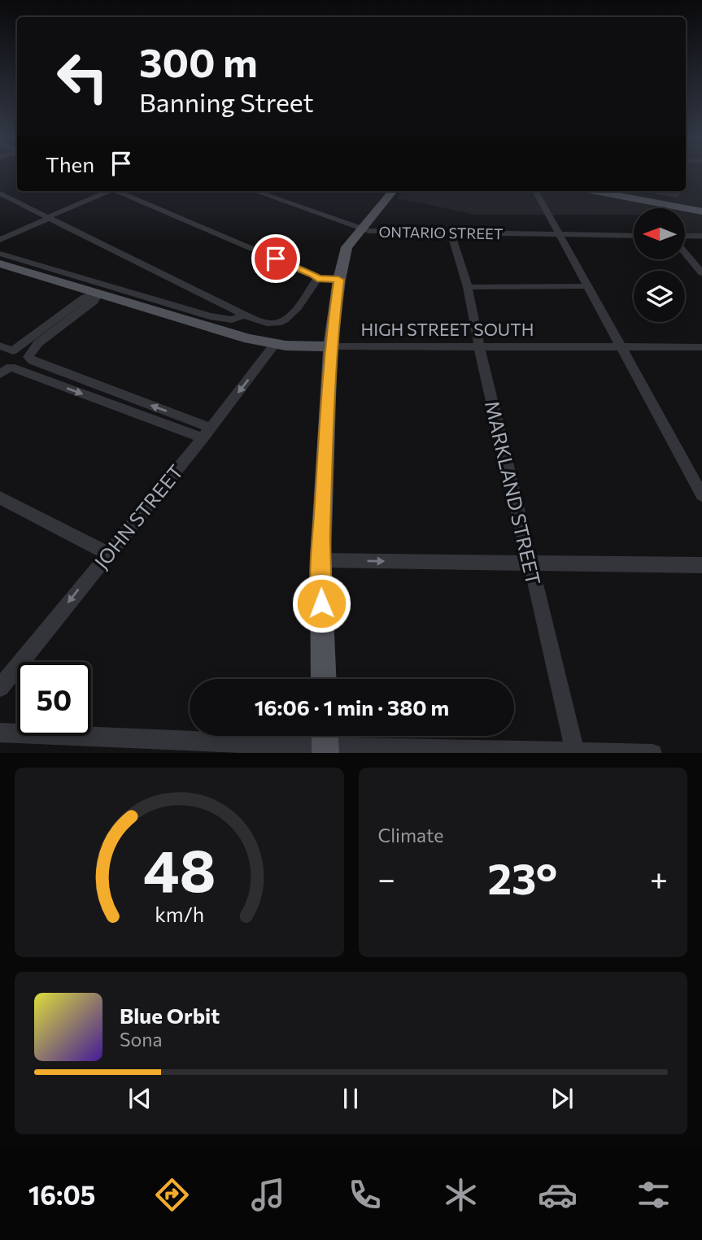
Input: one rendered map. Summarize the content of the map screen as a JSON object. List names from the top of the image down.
{
  "streets": {
    "main road": ["HIGH STREET SOUTH"],
    "street": ["ONTARIO STREET", "MARKLAND STREET", "JOHN STREET"]
  },
  "crossings": [
    ["ONTARIO STREET", "MARKLAND STREET"],
    ["HIGH STREET SOUTH", "MARKLAND STREET"],
    ["HIGH STREET SOUTH", "JOHN STREET"]
  ],
  "one_way": ["JOHN STREET"],
  "north": "left",
  "page": {
    "turn": ["300 m", "Banning Street"],
    "then": "Then",
    "limit": "50",
    "trip": "16:06 · 1 min · 380 m",
    "tile": "Climate",
    "heat": ["−", "23°", "+"],
    "song": ["Blue Orbit", "Sona"],
    "tabs": "16:05",
    "gauge": ["48", "km/h"]
  }
}
